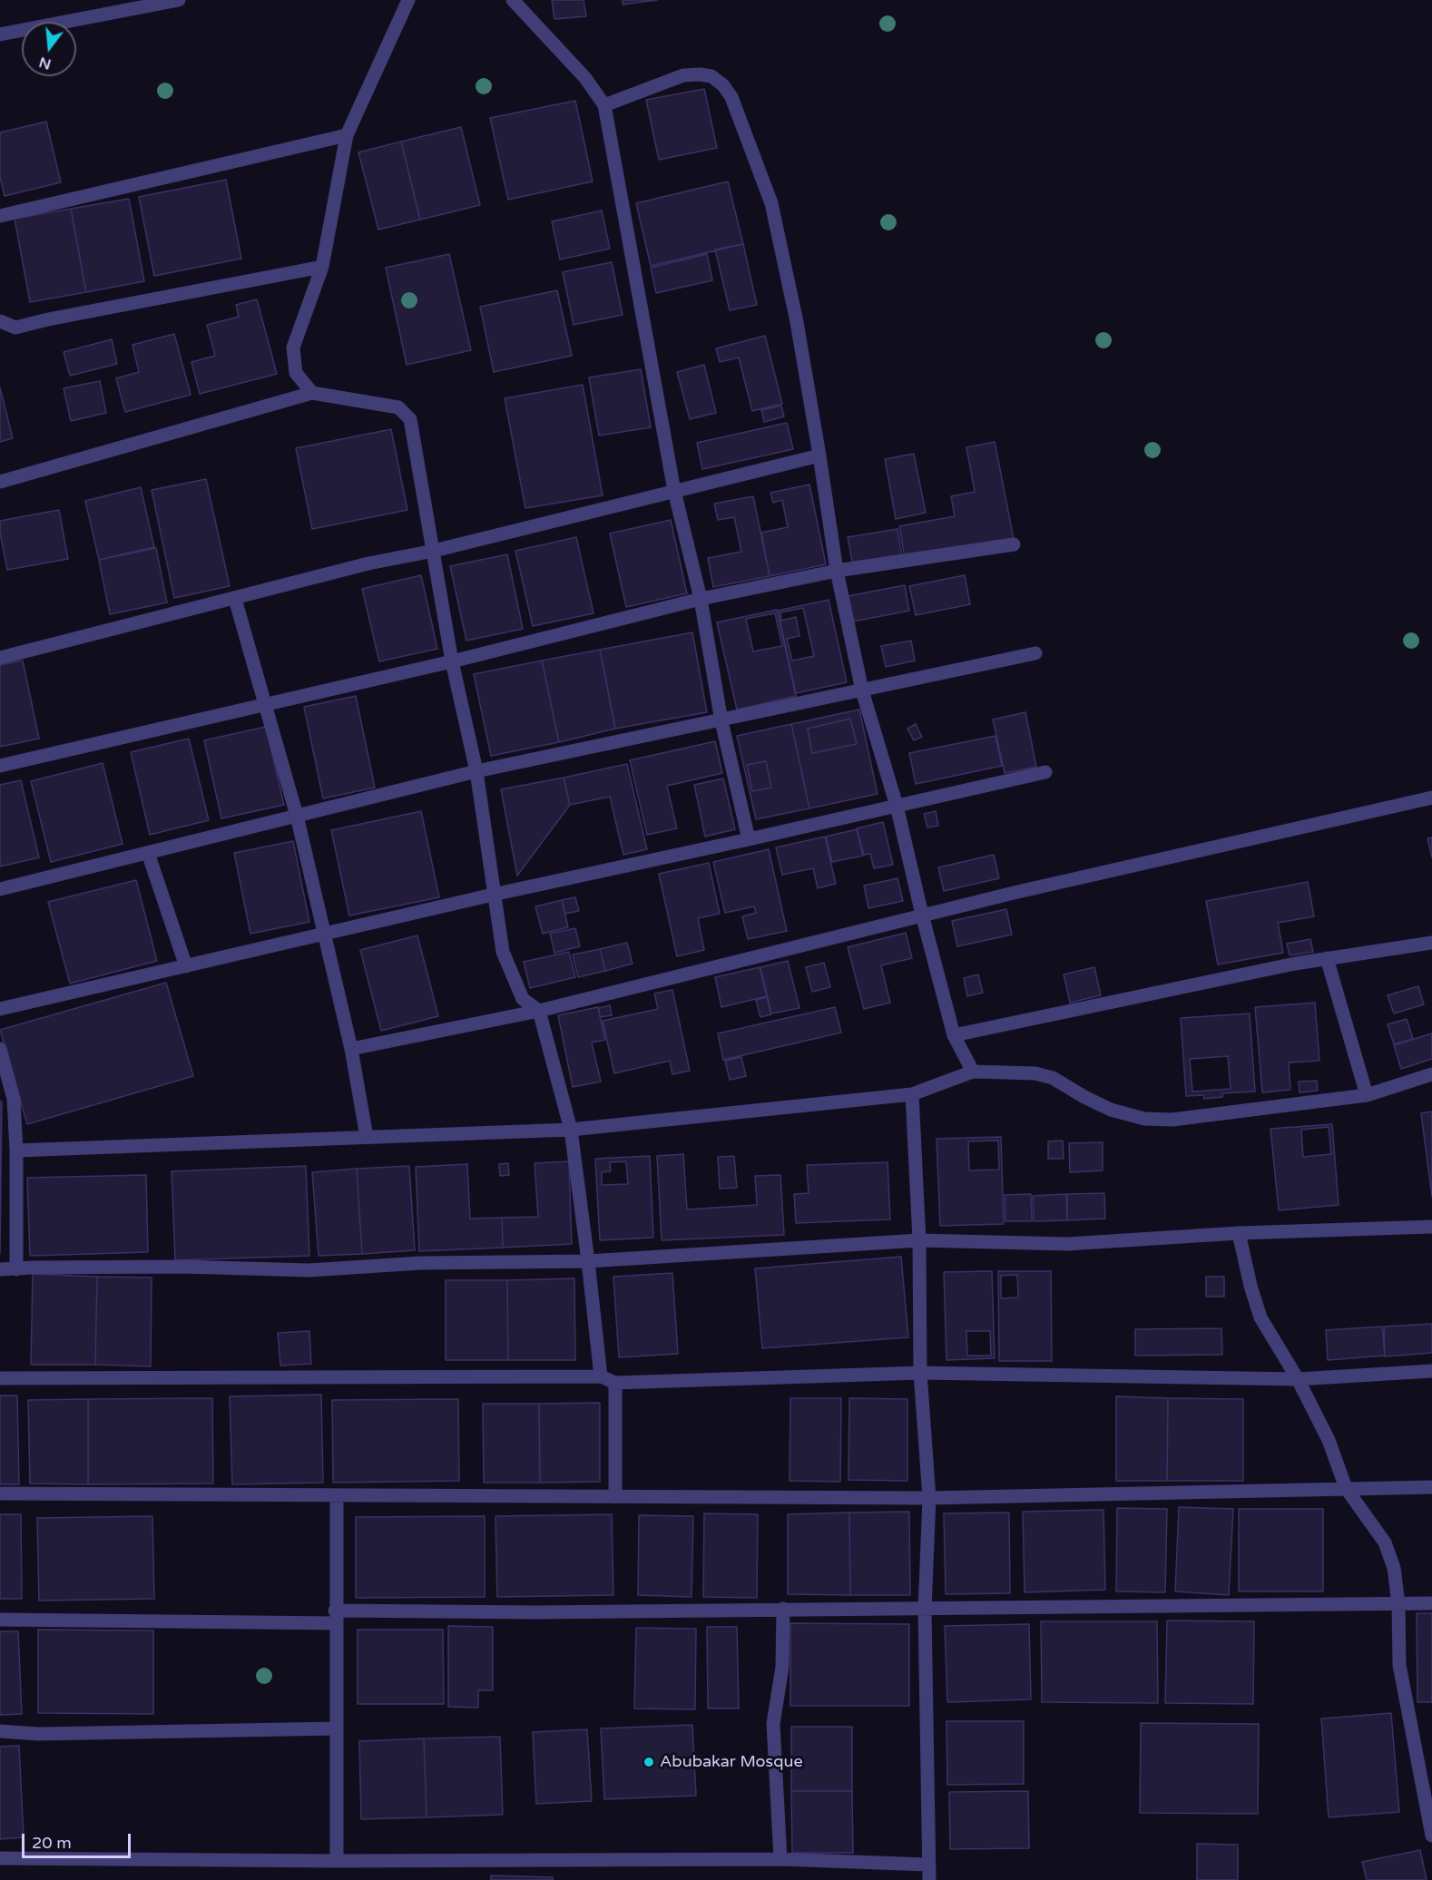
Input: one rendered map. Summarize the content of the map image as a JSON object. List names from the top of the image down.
{
  "places": ["Abubakar Mosque"],
  "scale_bar": "20 m",
  "north": "bottom"
}
